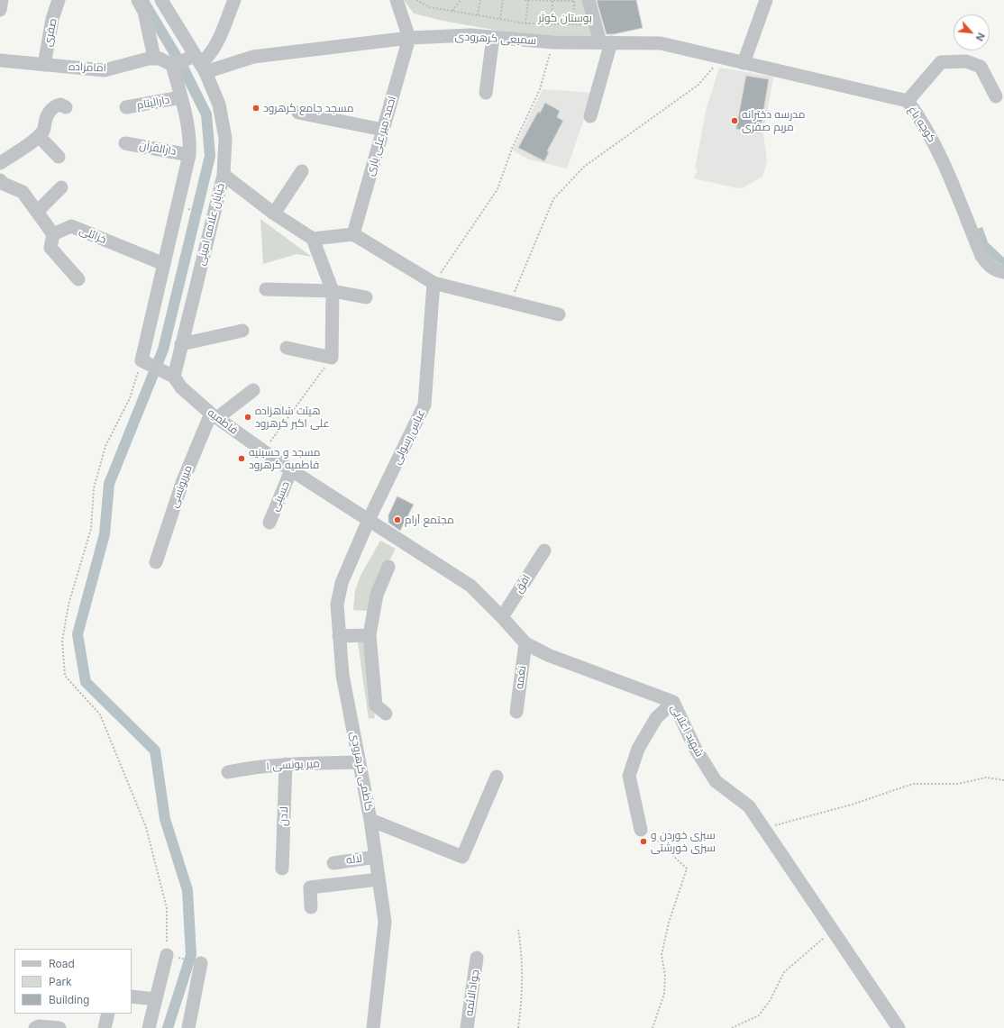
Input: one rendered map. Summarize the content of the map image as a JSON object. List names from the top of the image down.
{
  "streets": {
    "street": [
      "صفری",
      "سمیعی کرهرودی",
      "امامزاده",
      "دارالیتام",
      "کوچه باغ",
      "احمد میر علی یاری",
      "دارالقرآن",
      "خیابان علامه امینی",
      "خزائلی",
      "فاطمیه",
      "عباس رسولی",
      "میریونسی",
      "حسینی",
      "افق",
      "نغمه",
      "شهید اعلایی",
      "میر یونسی ۱",
      "کاظمی کرهرودی",
      "لادن",
      "لاله",
      "جوادالائمه"
    ]
  },
  "crossings": [
    ["صفری", "امامزاده"],
    ["سمیعی کرهرودی", "کوچه باغ"],
    ["سمیعی کرهرودی", "احمد میر علی یاری"],
    ["سمیعی کرهرودی", "خیابان علامه امینی"],
    ["خیابان علامه امینی", "فاطمیه"],
    ["فاطمیه", "عباس رسولی"],
    ["فاطمیه", "میریونسی"],
    ["فاطمیه", "حسینی"],
    ["فاطمیه", "افق"],
    ["فاطمیه", "نغمه"],
    ["فاطمیه", "شهید اعلایی"],
    ["فاطمیه", "کاظمی کرهرودی"],
    ["عباس رسولی", "کاظمی کرهرودی"],
    ["نغمه", "شهید اعلایی"],
    ["میر یونسی ۱", "کاظمی کرهرودی"],
    ["میر یونسی ۱", "لادن"],
    ["کاظمی کرهرودی", "لاله"]
  ],
  "parks": ["بوستان کوثر"],
  "places": [
    "مسجد جامع کرهرود",
    "مدرسه دخترانه مریم صفری",
    "هیئت شاهزاده علی اکبر کرهرود",
    "مسجد و حسینیه فاطمیه کرهرود",
    "مجتمع آرام",
    "سبزی خوردن و سبزی خورشتی"
  ],
  "legend": ["Road", "Park", "Building"],
  "north": "bottom right"
}
